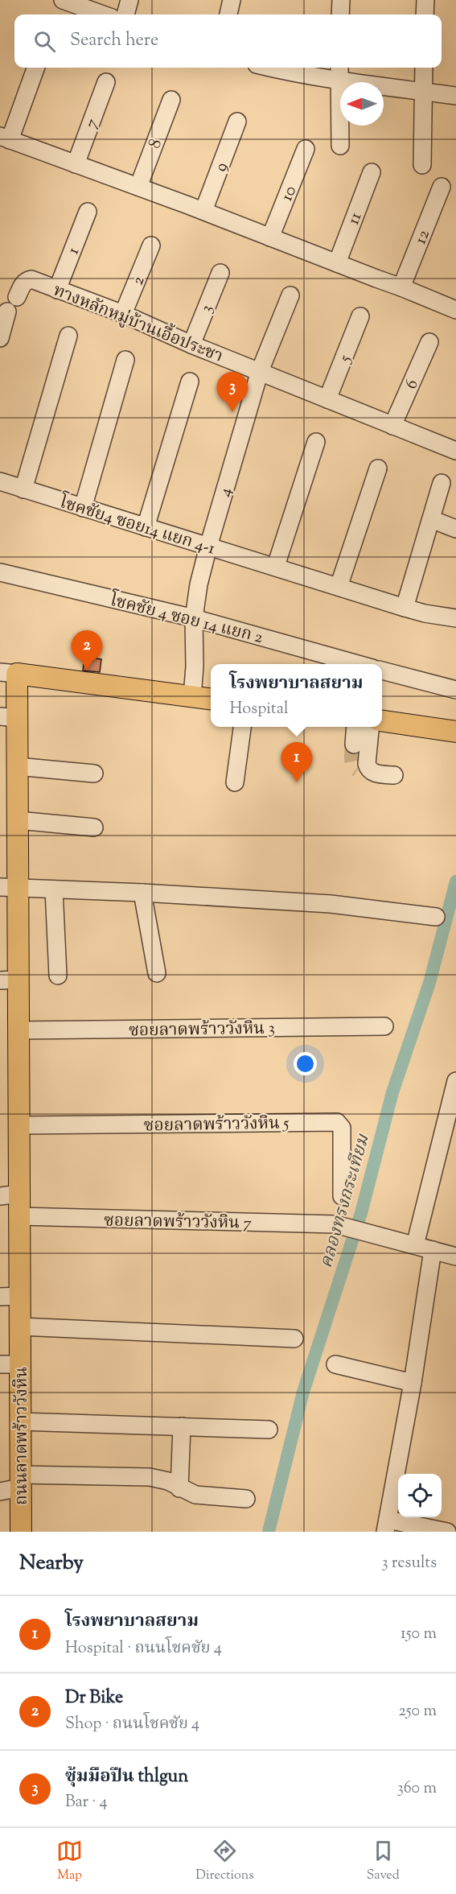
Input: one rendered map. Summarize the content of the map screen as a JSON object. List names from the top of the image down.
{
  "streets": {
    "main road": ["ถนนลาดพร้าววังหิน"],
    "street": [
      "7",
      "8",
      "9",
      "10",
      "11",
      "12",
      "1",
      "2",
      "3",
      "ทางหลักหมู่บ้านเอื้อประชา",
      "5",
      "6",
      "4",
      "โชคชัย4 ซอย14 แยก 4-1",
      "โชคชัย 4 ซอย 14 แยก 2",
      "ซอยลาดพร้าววังหิน 3",
      "ซอยลาดพร้าววังหิน 5",
      "ซอยลาดพร้าววังหิน 7"
    ]
  },
  "crossings": [
    ["1", "ทางหลักหมู่บ้านเอื้อประชา"],
    ["2", "ทางหลักหมู่บ้านเอื้อประชา"],
    ["3", "ทางหลักหมู่บ้านเอื้อประชา"],
    ["ทางหลักหมู่บ้านเอื้อประชา", "5"],
    ["ทางหลักหมู่บ้านเอื้อประชา", "6"],
    ["ทางหลักหมู่บ้านเอื้อประชา", "4"],
    ["4", "โชคชัย4 ซอย14 แยก 4-1"],
    ["4", "โชคชัย 4 ซอย 14 แยก 2"],
    ["ซอยลาดพร้าววังหิน 3", "ถนนลาดพร้าววังหิน"],
    ["ซอยลาดพร้าววังหิน 5", "ถนนลาดพร้าววังหิน"],
    ["ซอยลาดพร้าววังหิน 7", "ถนนลาดพร้าววังหิน"]
  ],
  "water": ["คลองทรงกระเทียม"],
  "north": "left",
  "page": {
    "search": "Search here",
    "pins": ["3", "2", "1"],
    "popup": ["โรงพยาบาลสยาม", "Hospital"],
    "heading": ["Nearby", "3 results"],
    "list": [
      {
        "mark": "1",
        "name": "โรงพยาบาลสยาม",
        "note": "Hospital · ถนนโชคชัย 4",
        "value": "150 m"
      },
      {
        "mark": "2",
        "name": "Dr Bike",
        "note": "Shop · ถนนโชคชัย 4",
        "value": "250 m"
      },
      {
        "mark": "3",
        "name": "ซุ้มมือปืน thlgun",
        "note": "Bar · 4",
        "value": "360 m"
      }
    ],
    "nav": ["Map", "Directions", "Saved"]
  }
}
